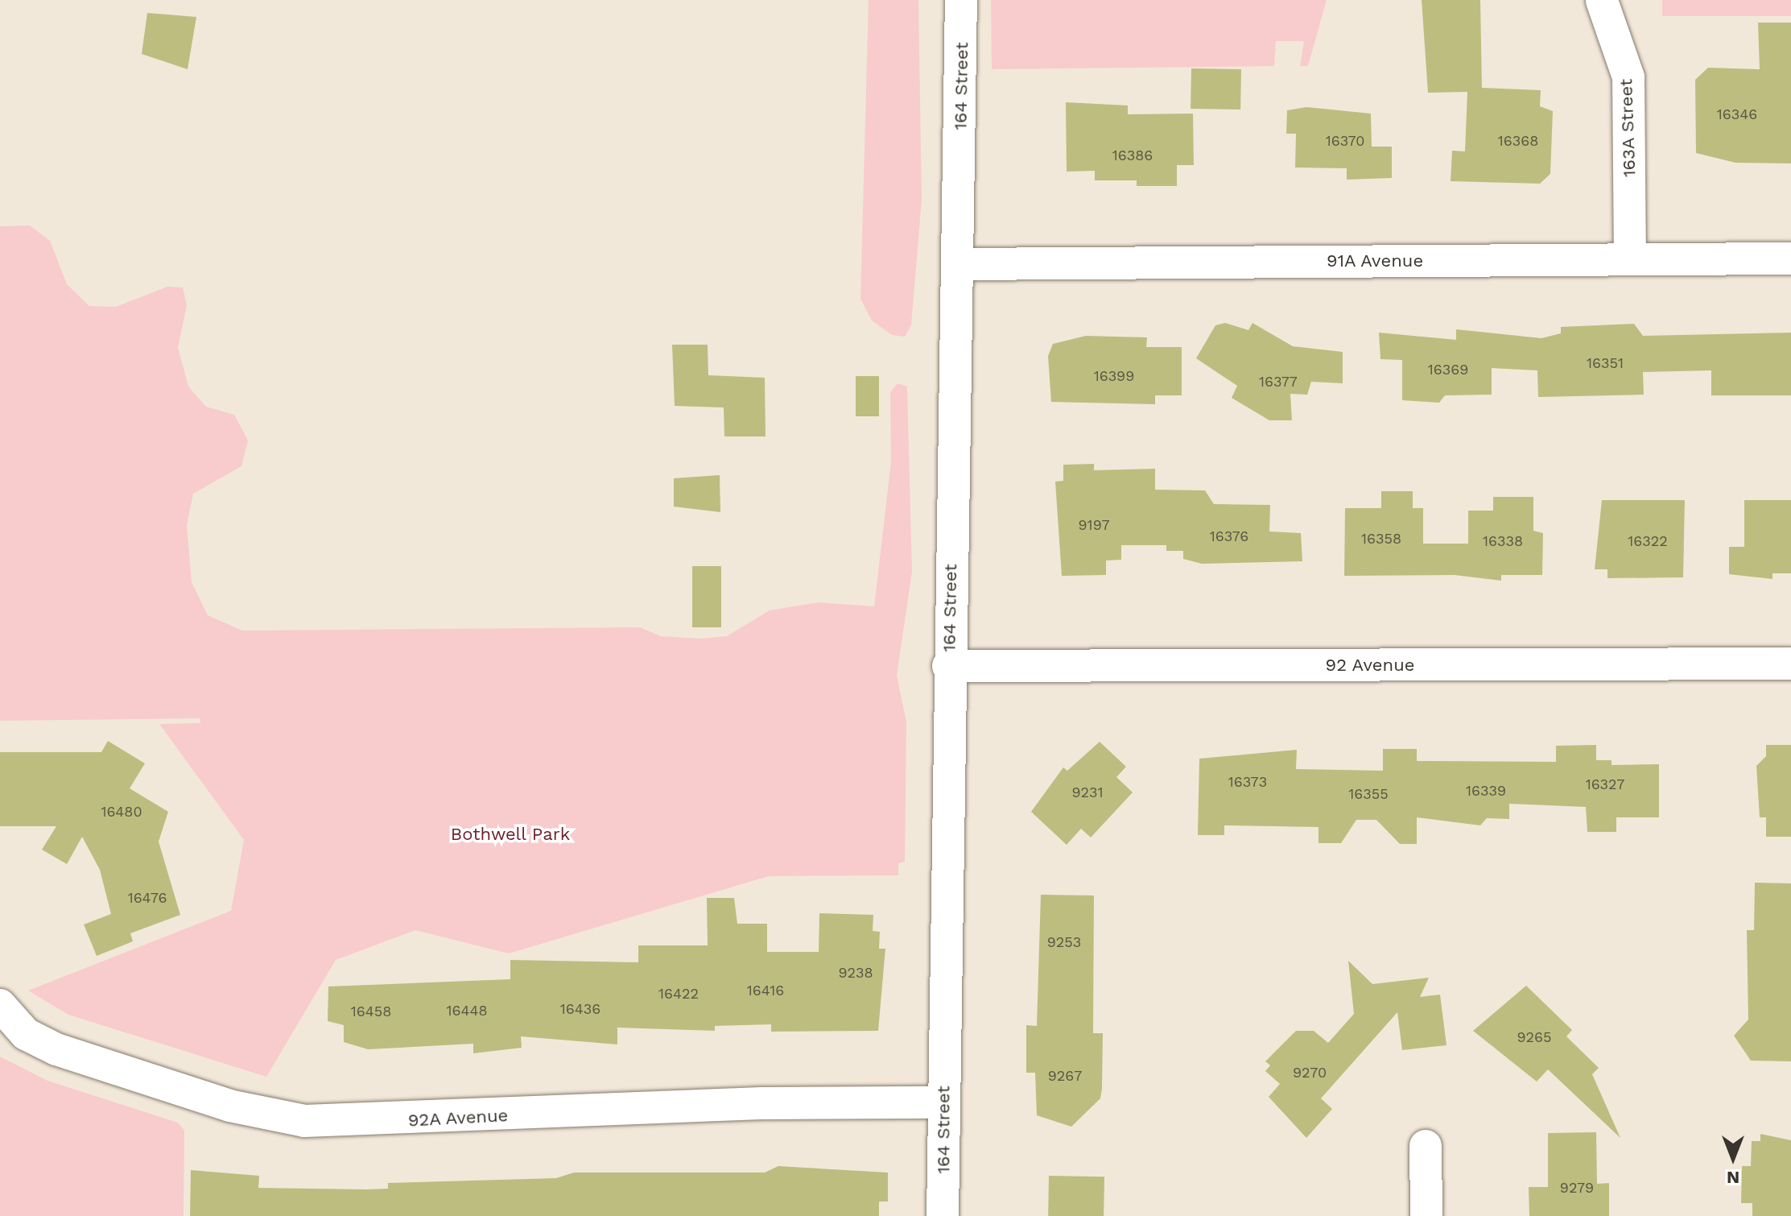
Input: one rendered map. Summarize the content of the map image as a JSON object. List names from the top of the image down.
{
  "streets": {
    "street": [
      "164 Street",
      "163A Street",
      "91A Avenue",
      "92 Avenue",
      "92A Avenue"
    ]
  },
  "crossings": [
    ["164 Street", "91A Avenue"],
    ["164 Street", "92 Avenue"],
    ["164 Street", "92A Avenue"],
    ["163A Street", "91A Avenue"]
  ],
  "parks": ["Bothwell Park"],
  "house_numbers": [
    "16346",
    "16370",
    "16368",
    "16386",
    "16351",
    "16369",
    "16399",
    "16377",
    "9197",
    "16376",
    "16358",
    "16338",
    "16322",
    "16373",
    "16327",
    "16339",
    "9231",
    "16355",
    "16480",
    "16476",
    "9253",
    "9238",
    "16416",
    "16422",
    "16436",
    "16448",
    "16458",
    "9265",
    "9270",
    "9267",
    "9279"
  ],
  "north": "bottom"
}
